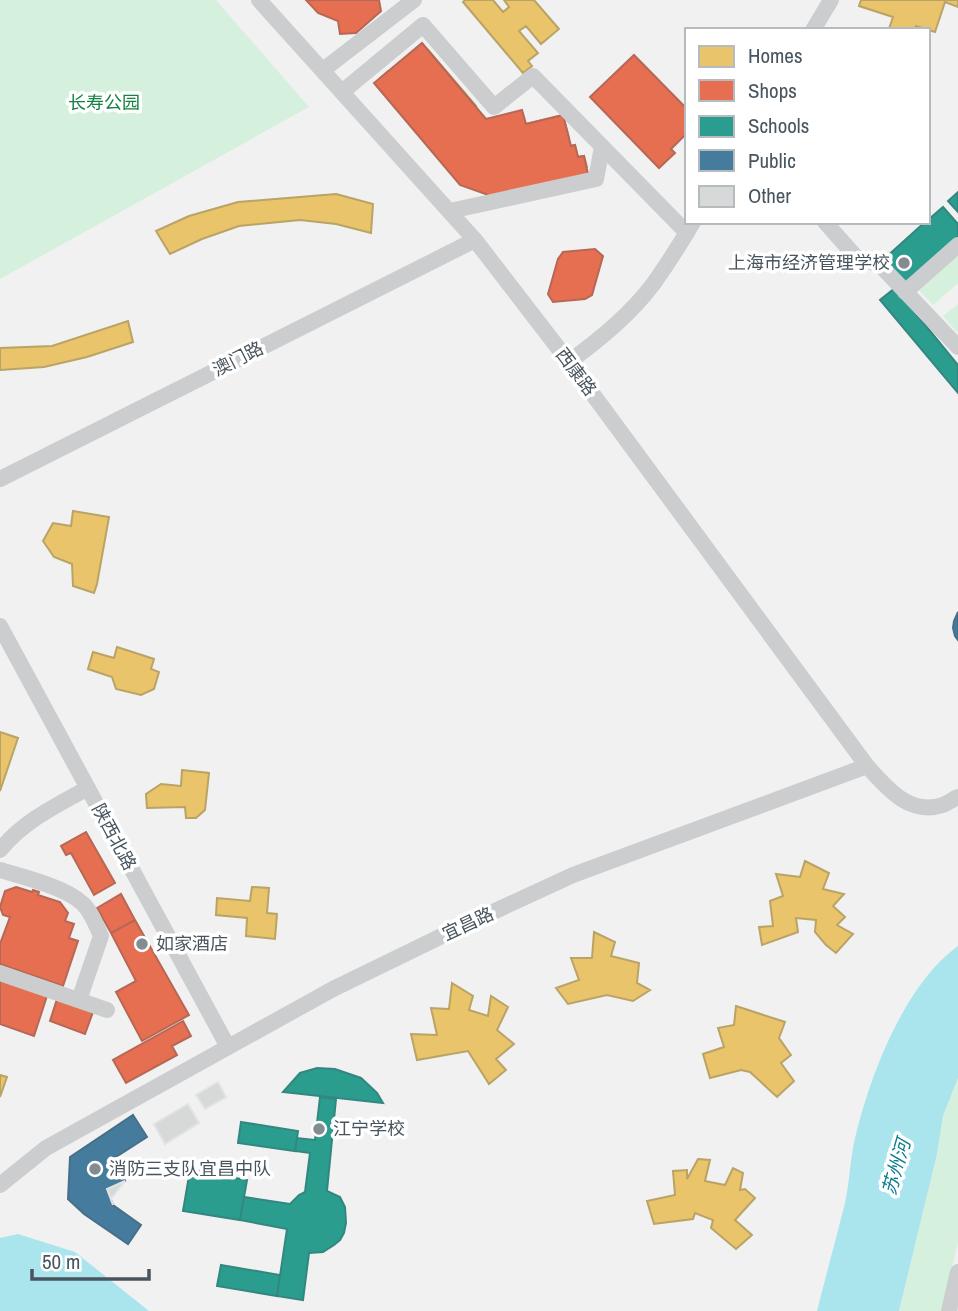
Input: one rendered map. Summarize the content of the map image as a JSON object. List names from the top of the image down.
{
  "streets": {
    "street": [
      "澳门路",
      "西康路",
      "陕西北路",
      "宜昌路"
    ]
  },
  "crossings": [
    ["澳门路", "西康路"],
    ["西康路", "宜昌路"],
    ["陕西北路", "宜昌路"]
  ],
  "water": ["苏州河"],
  "parks": ["长寿公园"],
  "places": [
    "上海市经济管理学校",
    "如家酒店",
    "江宁学校",
    "消防三支队宜昌中队"
  ],
  "legend": [
    "Homes",
    "Shops",
    "Schools",
    "Public",
    "Other"
  ],
  "scale_bar": "50 m"
}
